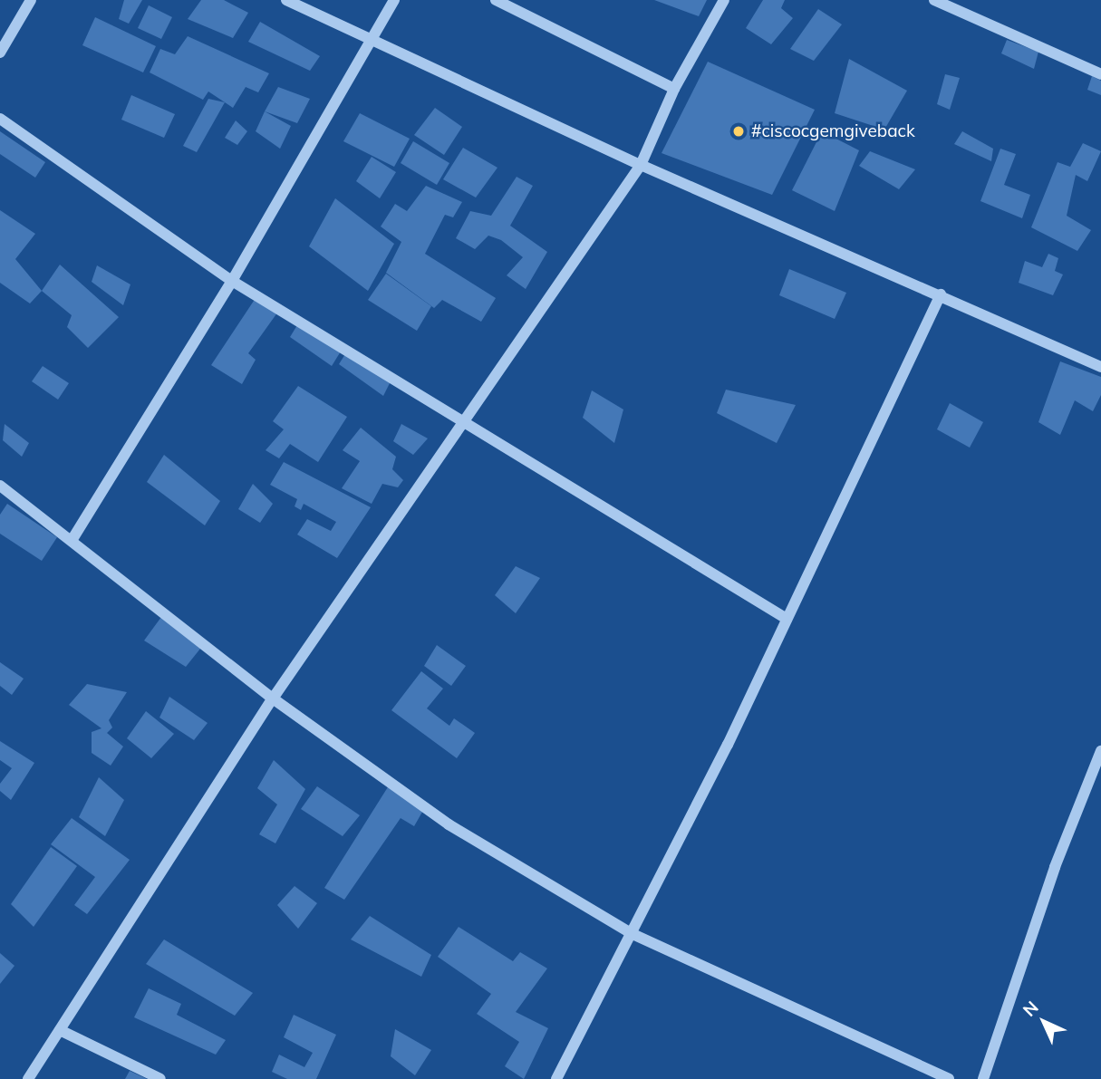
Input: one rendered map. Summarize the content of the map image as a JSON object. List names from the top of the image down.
{
  "places": ["#ciscocgemgiveback"],
  "north": "top left"
}
